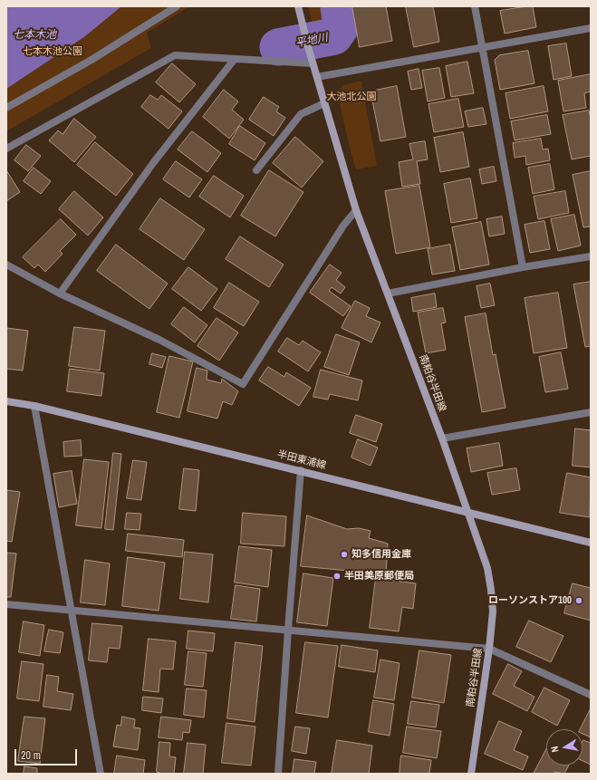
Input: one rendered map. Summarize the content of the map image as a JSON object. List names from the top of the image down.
{
  "streets": {
    "main road": ["南粕谷半田線", "半田東浦線"]
  },
  "crossings": [
    ["南粕谷半田線", "半田東浦線"]
  ],
  "water": ["七本木池", "平地川"],
  "parks": ["七本木池公園", "大池北公園"],
  "places": ["知多信用金庫", "半田美原郵便局", "ローソンストア100"],
  "scale_bar": "20 m",
  "north": "left"
}
